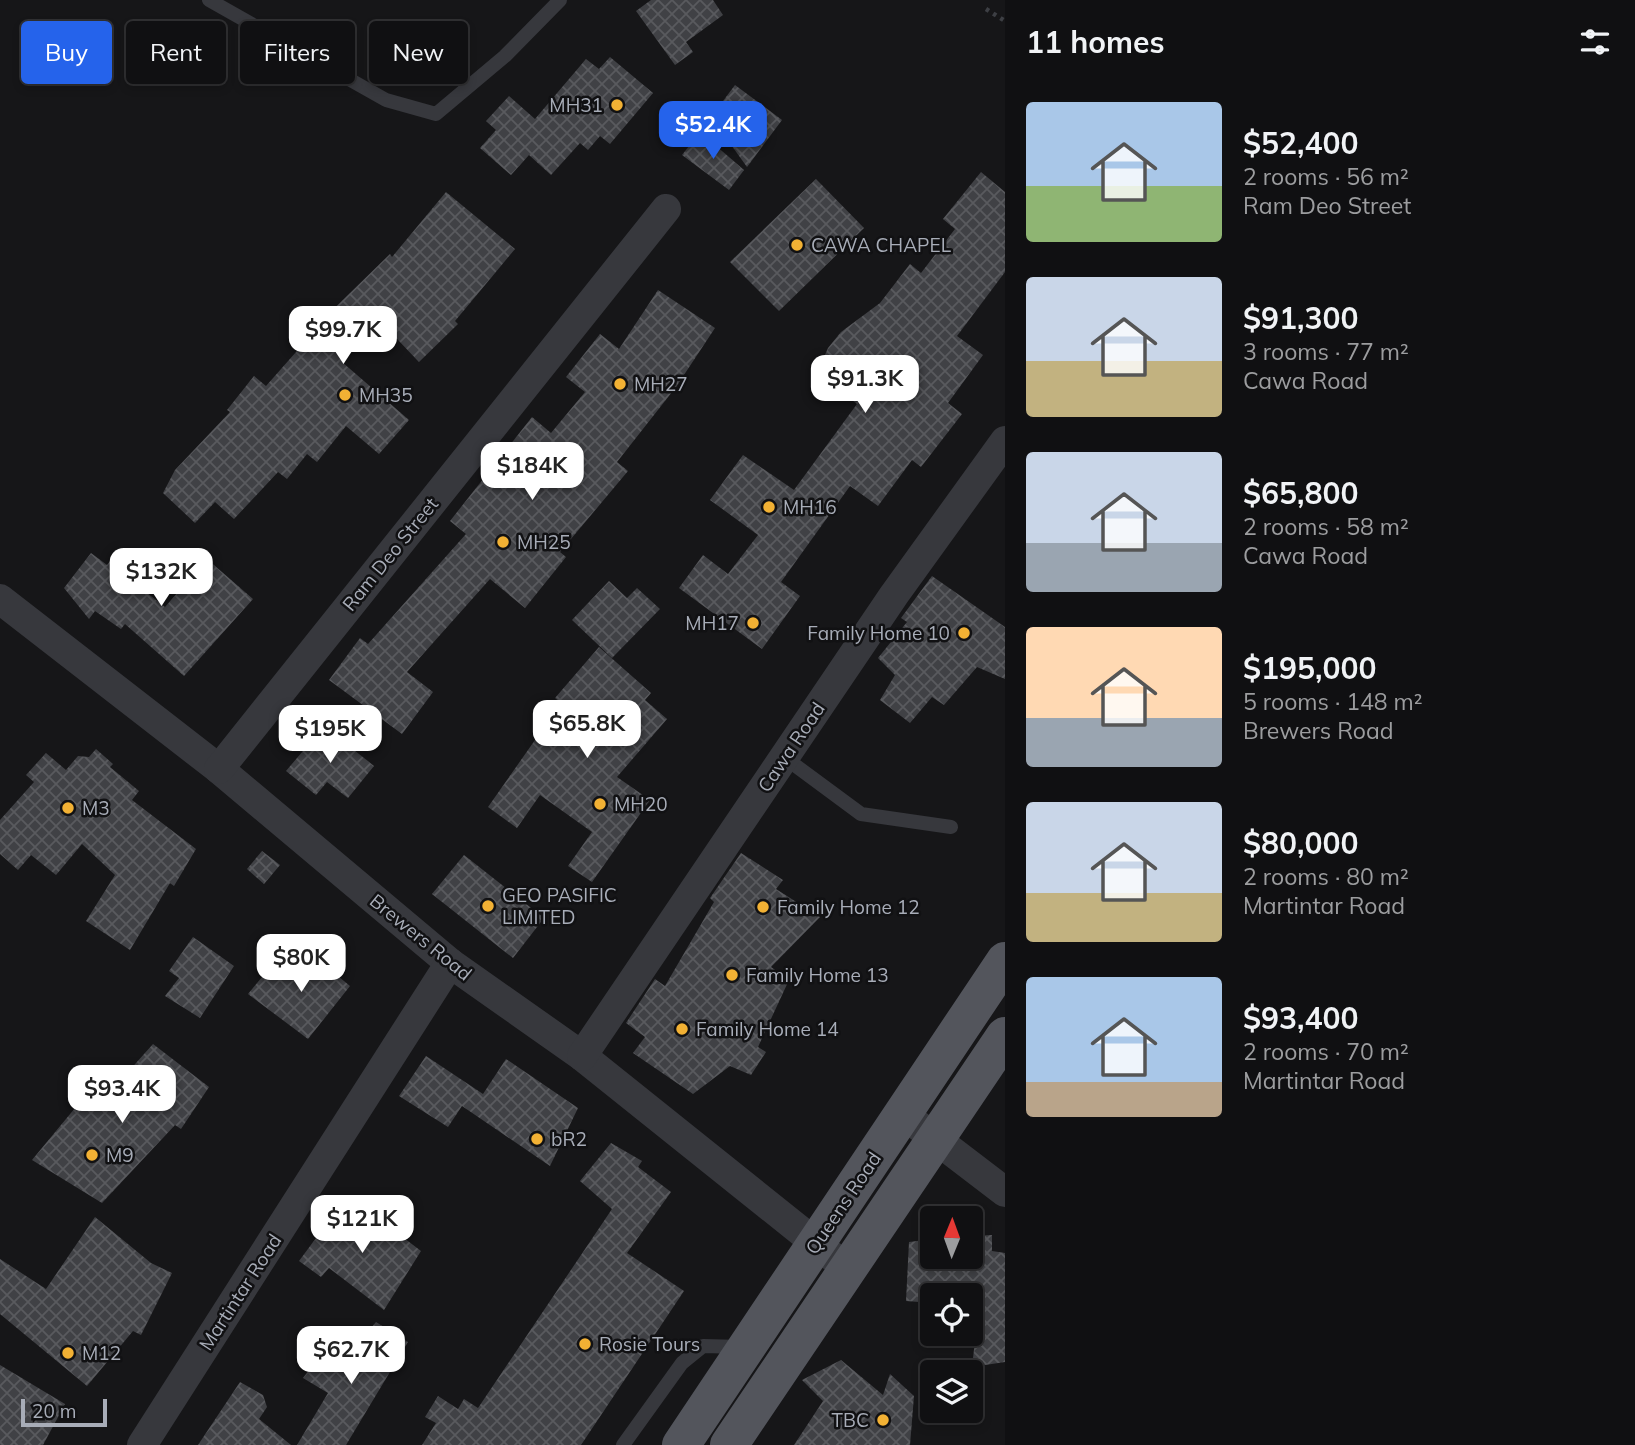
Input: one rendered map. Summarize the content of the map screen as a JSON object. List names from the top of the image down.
{
  "streets": {
    "main road": ["Queens Road"],
    "street": [
      "Ram Deo Street",
      "Cawa Road",
      "Brewers Road",
      "Martintar Road"
    ]
  },
  "crossings": [
    ["Ram Deo Street", "Brewers Road"],
    ["Cawa Road", "Brewers Road"],
    ["Brewers Road", "Queens Road"],
    ["Brewers Road", "Martintar Road"]
  ],
  "places": [
    "MH31",
    "CAWA CHAPEL",
    "MH27",
    "MH35",
    "MH16",
    "MH25",
    "MH17",
    "Family Home 10",
    "MH20",
    "M3",
    "GEO PASIFIC LIMITED",
    "Family Home 12",
    "Family Home 13",
    "Family Home 14",
    "bR2",
    "M9",
    "Rosie Tours",
    "M12",
    "TBC"
  ],
  "scale_bar": "20 m",
  "north": "top",
  "page": {
    "heading": "11 homes",
    "chip": [
      "Buy",
      "Rent",
      "Filters",
      "New"
    ],
    "list": [
      {
        "name": "$52,400",
        "note": "2 rooms · 56 m² · Ram Deo Street"
      },
      {
        "name": "$91,300",
        "note": "3 rooms · 77 m² · Cawa Road"
      },
      {
        "name": "$65,800",
        "note": "2 rooms · 58 m² · Cawa Road"
      },
      {
        "name": "$195,000",
        "note": "5 rooms · 148 m² · Brewers Road"
      },
      {
        "name": "$80,000",
        "note": "2 rooms · 80 m² · Martintar Road"
      },
      {
        "name": "$93,400",
        "note": "2 rooms · 70 m² · Martintar Road"
      }
    ],
    "price": [
      "$52.4K",
      "$99.7K",
      "$91.3K",
      "$184K",
      "$132K",
      "$65.8K",
      "$195K",
      "$80K",
      "$93.4K",
      "$121K",
      "$62.7K"
    ],
    "scale": "20 m"
  }
}
